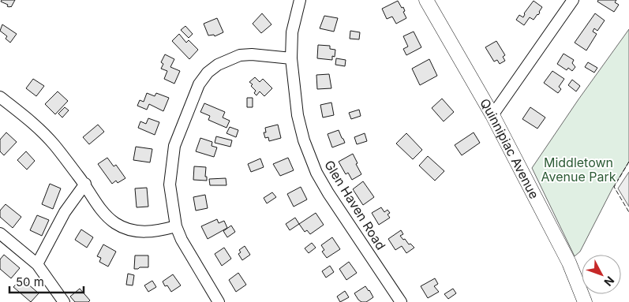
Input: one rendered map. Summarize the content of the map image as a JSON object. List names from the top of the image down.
{
  "streets": {
    "main road": ["Quinnipiac Avenue"],
    "street": ["Glen Haven Road"]
  },
  "parks": ["Middletown Avenue Park"],
  "scale_bar": "50 m",
  "north": "bottom right"
}
